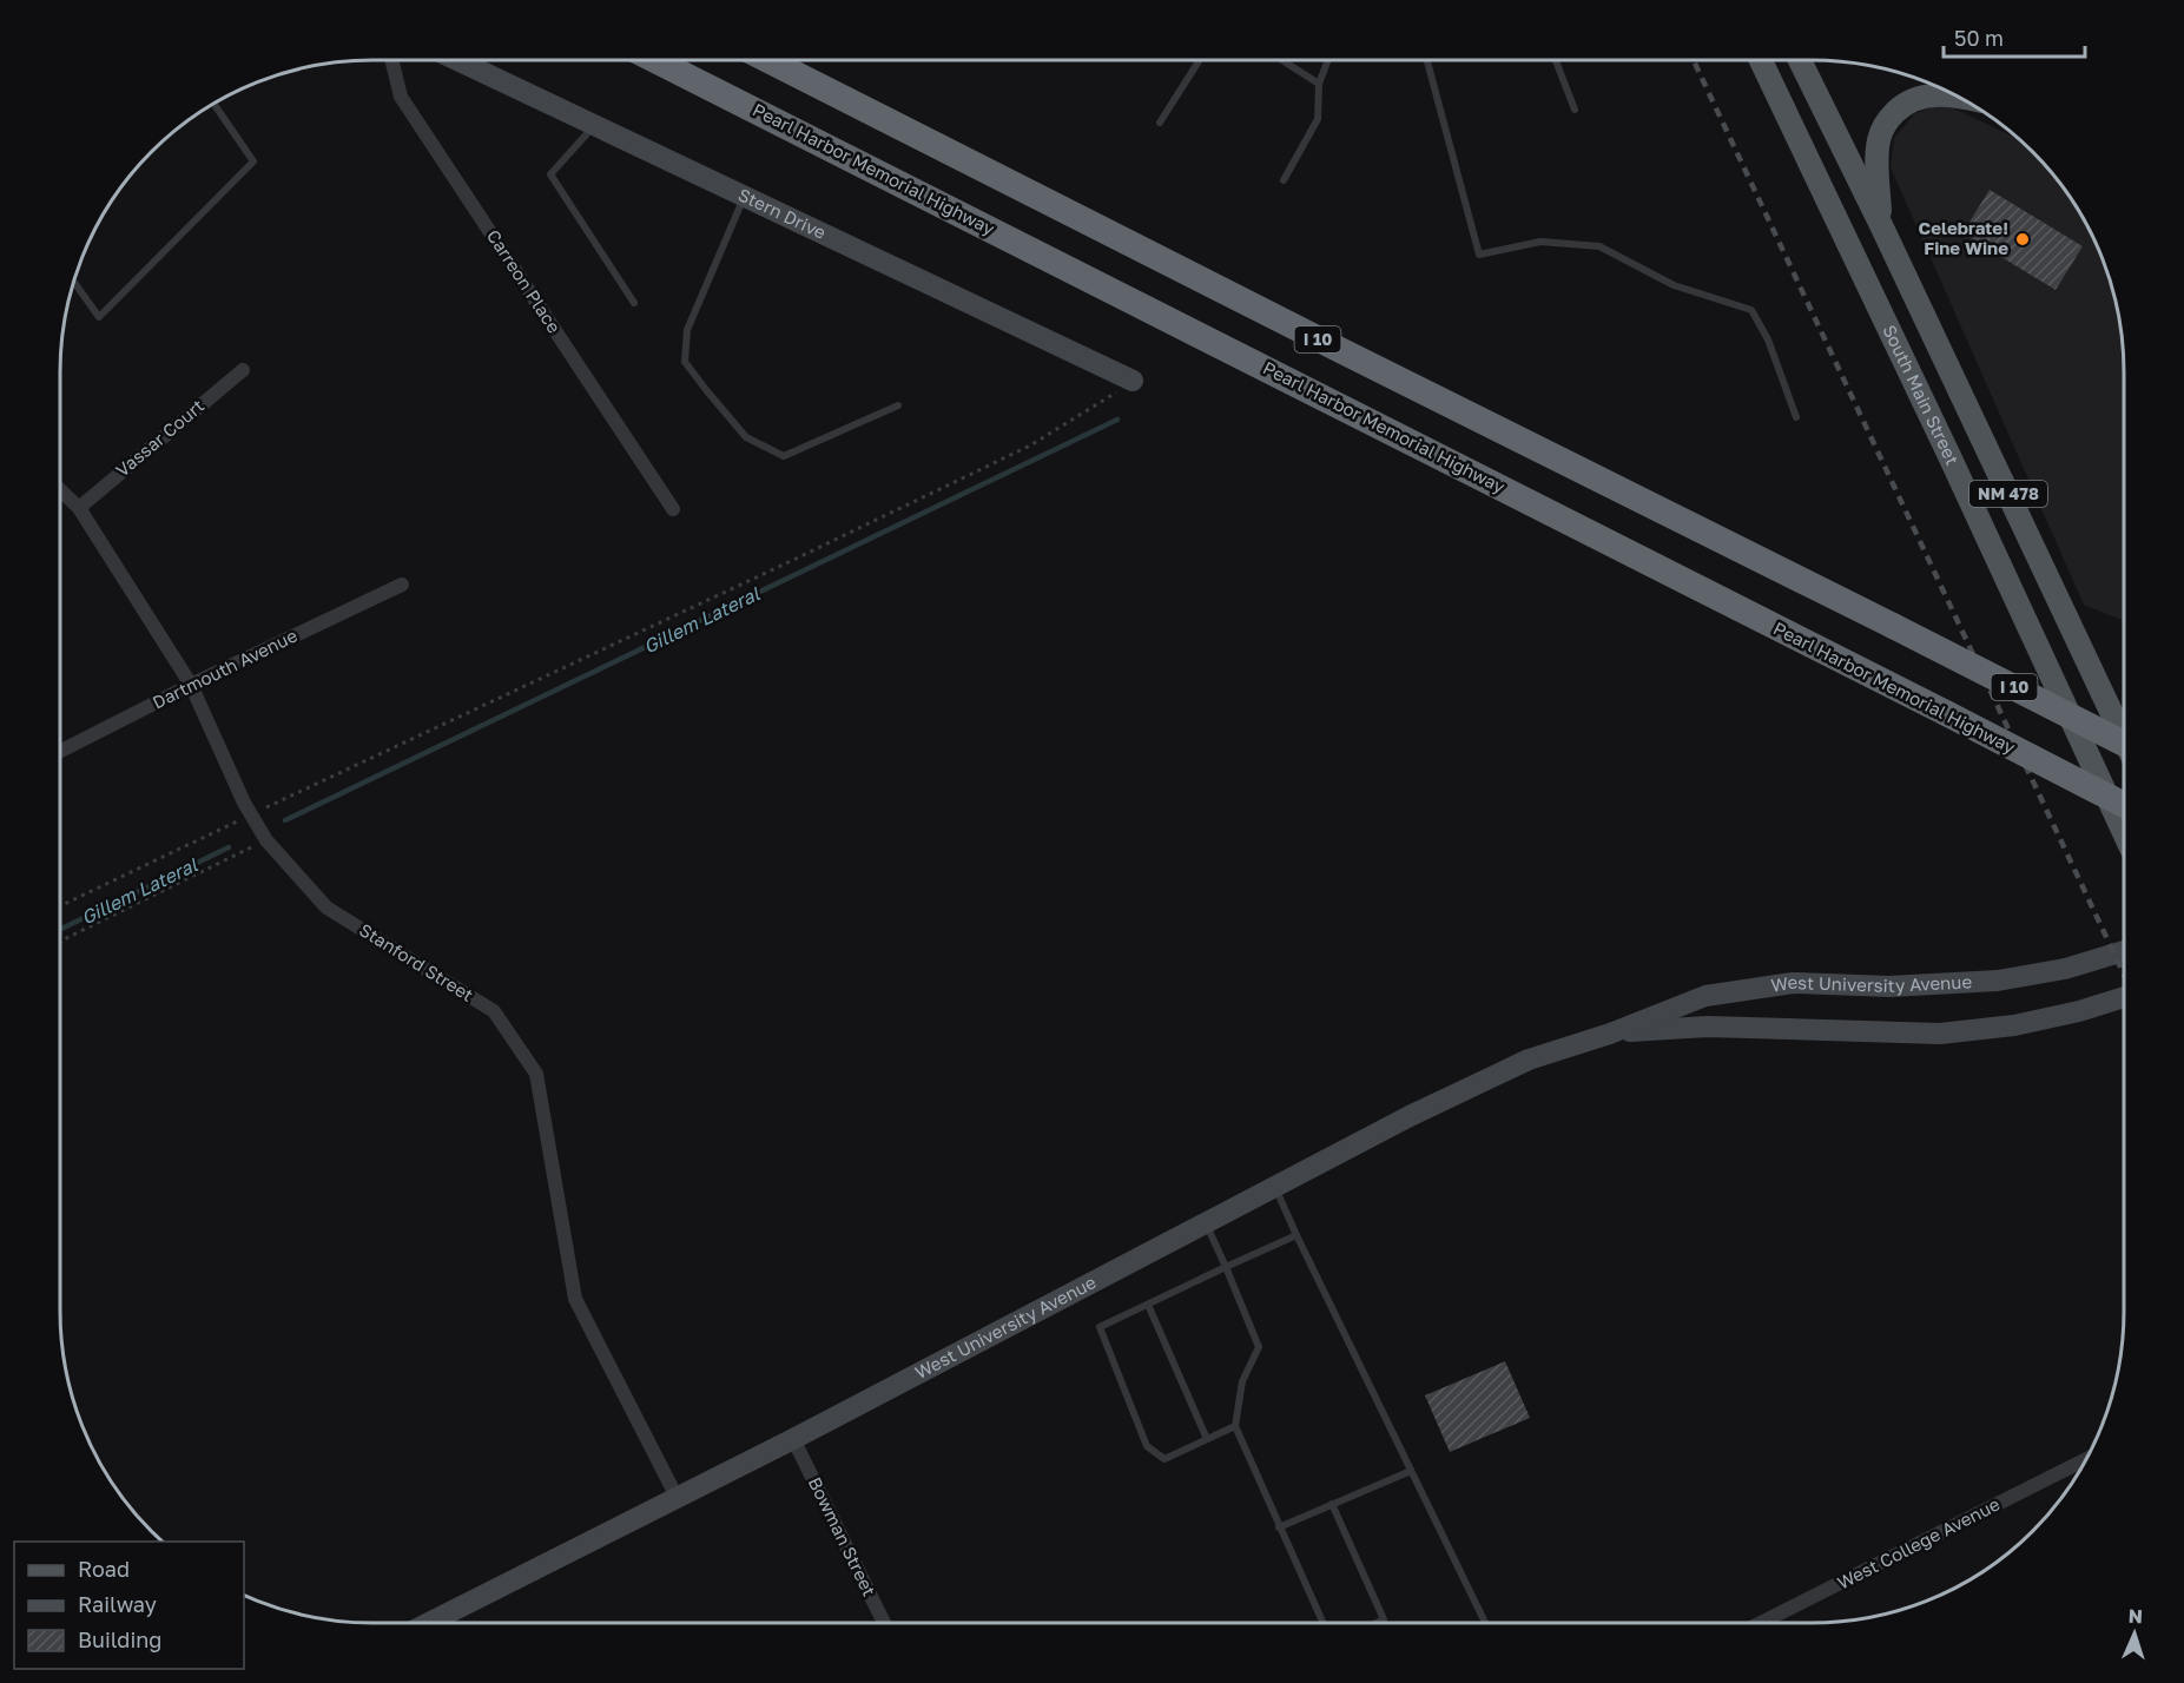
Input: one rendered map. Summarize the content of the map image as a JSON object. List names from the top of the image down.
{
  "streets": {
    "highway": ["Pearl Harbor Memorial Highway", "I 10"],
    "main road": ["South Main Street", "NM 478"],
    "street": [
      "Stern Drive",
      "Carreon Place",
      "Vassar Court",
      "Dartmouth Avenue",
      "Stanford Street",
      "West University Avenue",
      "Bowman Street",
      "West College Avenue"
    ]
  },
  "crossings": [
    ["Vassar Court", "Stanford Street"],
    ["Dartmouth Avenue", "Stanford Street"],
    ["Stanford Street", "West University Avenue"],
    ["West University Avenue", "Bowman Street"]
  ],
  "water": ["Gillem Lateral"],
  "places": ["Celebrate! Fine Wine"],
  "legend": ["Road", "Railway", "Building"],
  "scale_bar": "50 m",
  "north": "top"
}
